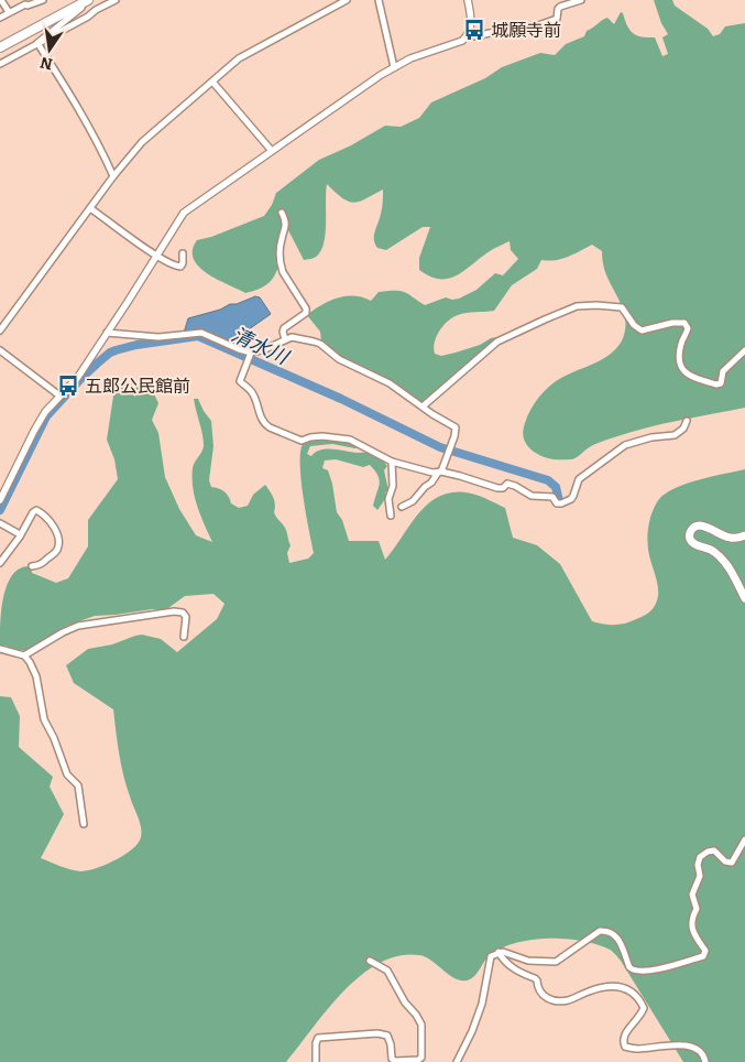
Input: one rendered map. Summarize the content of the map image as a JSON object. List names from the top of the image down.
{
  "water": ["清水川"],
  "places": {
    "bus stop": ["城願寺前", "五郎公民館前"]
  },
  "north": "bottom"
}
